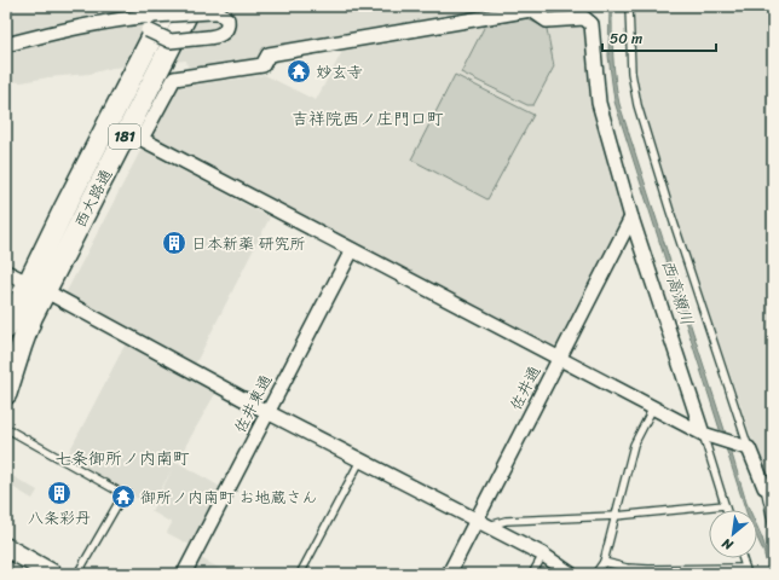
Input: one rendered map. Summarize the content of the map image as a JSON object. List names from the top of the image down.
{
  "streets": {
    "main road": ["181", "西大路通"],
    "street": ["佐井通", "佐井東通"]
  },
  "districts": ["吉祥院西ノ庄門口町", "七条御所ノ内南町"],
  "water": ["西高瀬川"],
  "places": {
    "temple": ["妙玄寺", "御所ノ内南町 お地蔵さん"],
    "building": ["日本新薬 研究所", "八条彩丹"]
  },
  "scale_bar": "50 m",
  "north": "bottom left"
}
